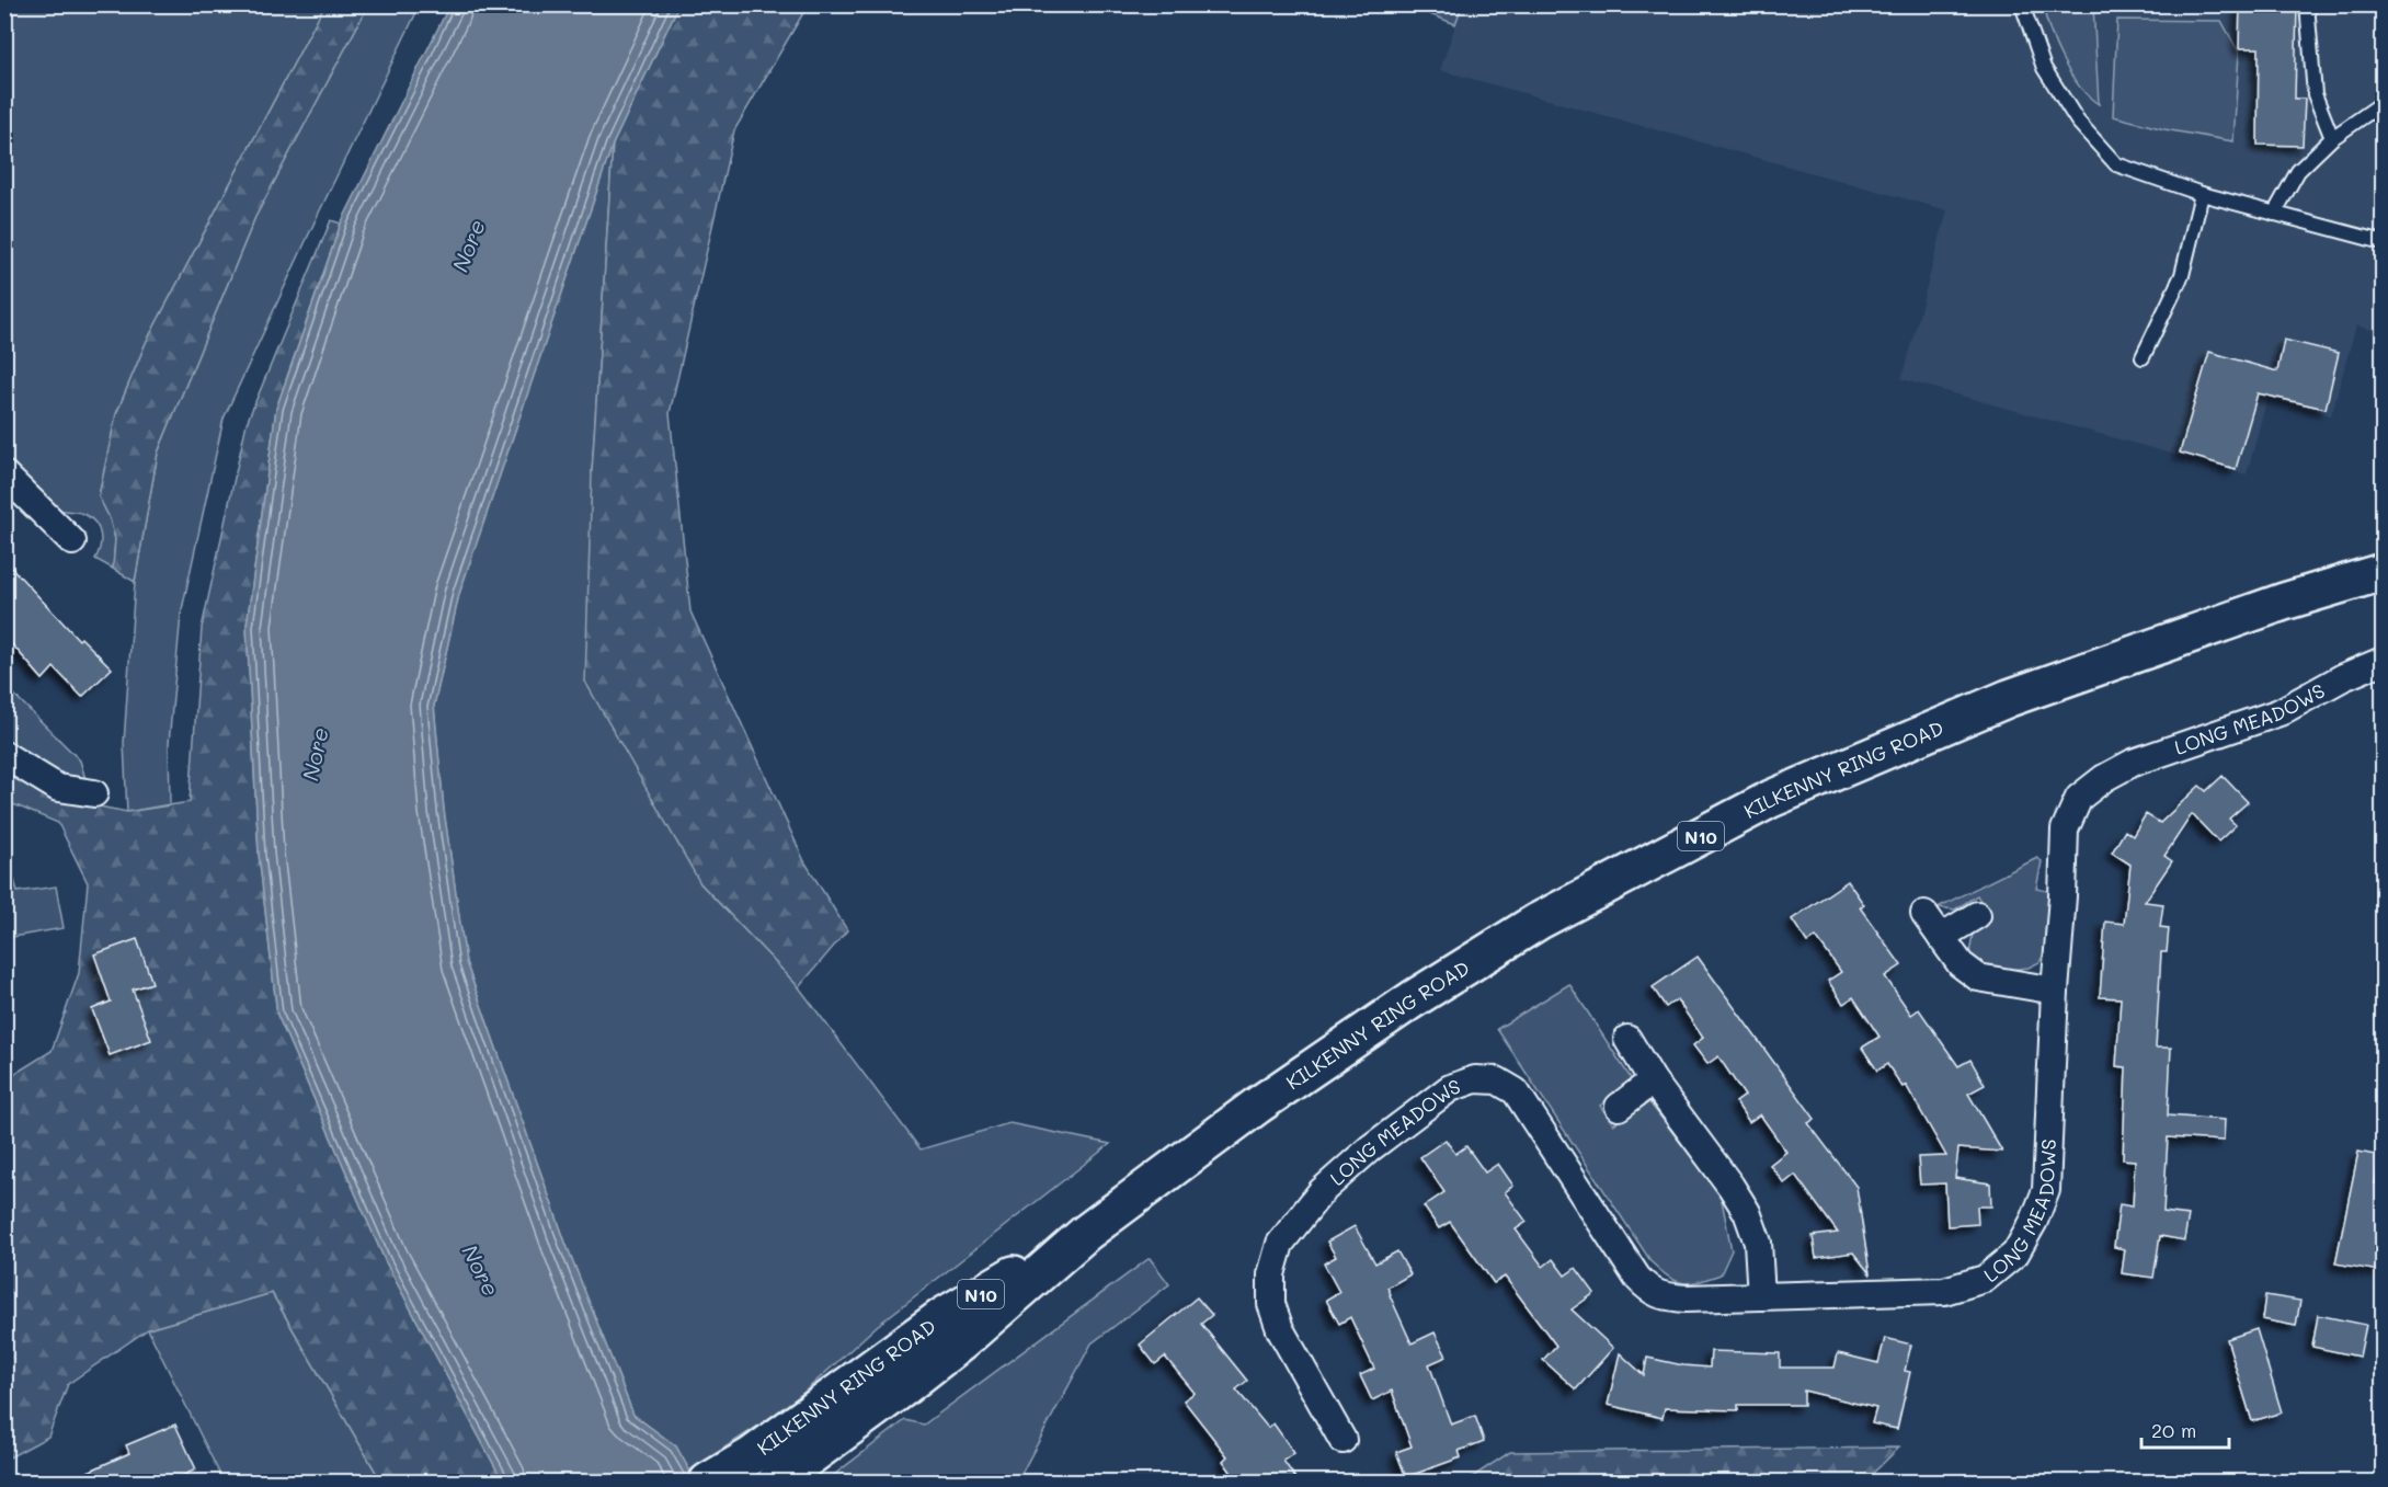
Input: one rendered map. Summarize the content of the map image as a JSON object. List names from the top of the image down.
{
  "streets": {
    "highway": ["KILKENNY RING ROAD", "N10"],
    "street": ["LONG MEADOWS"]
  },
  "water": ["Nore"],
  "scale_bar": "20 m"
}
